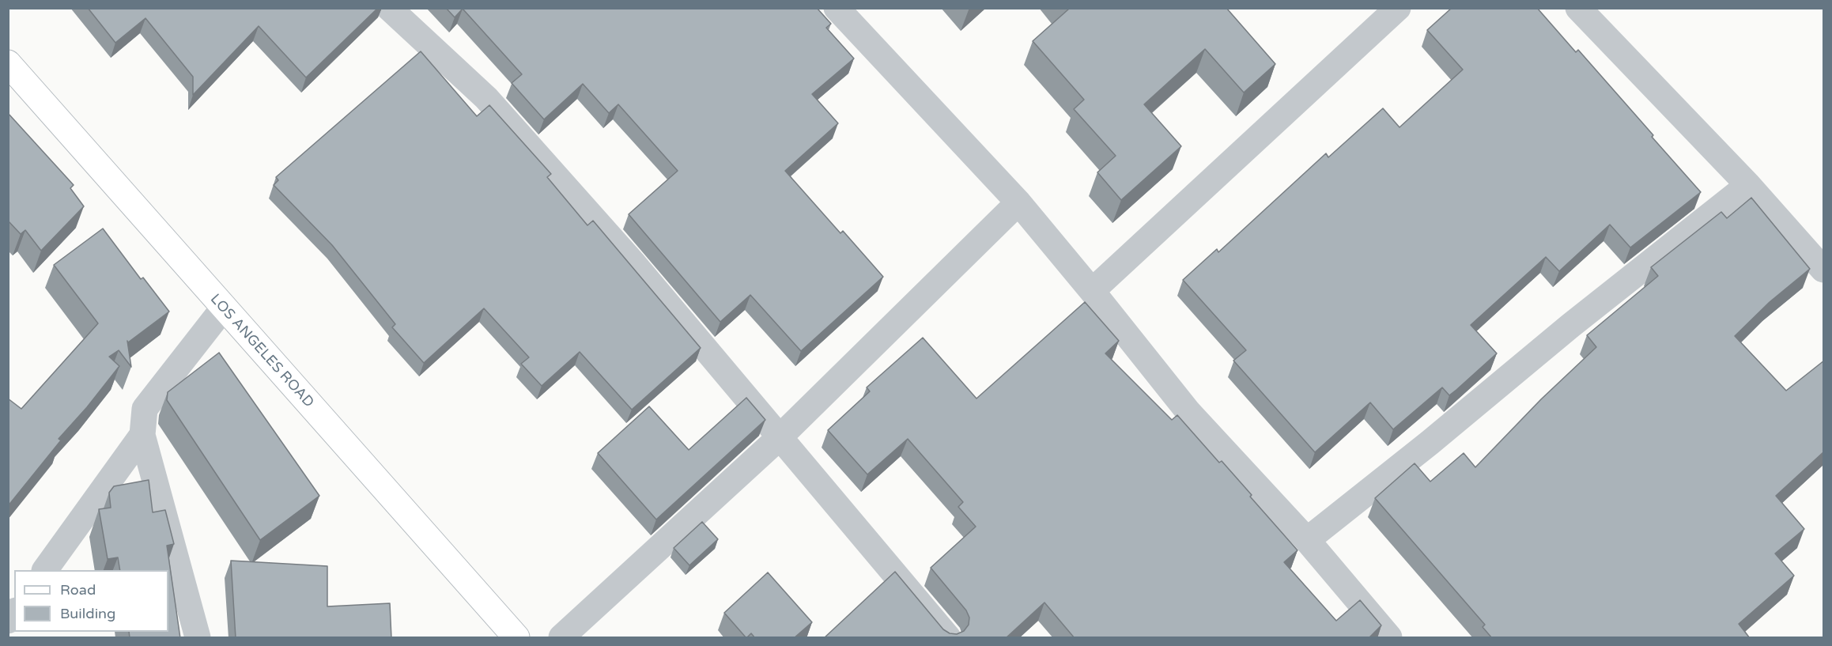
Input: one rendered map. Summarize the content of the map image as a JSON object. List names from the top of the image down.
{
  "streets": {
    "main road": ["LOS ANGELES ROAD"]
  },
  "legend": ["Road", "Building"]
}
